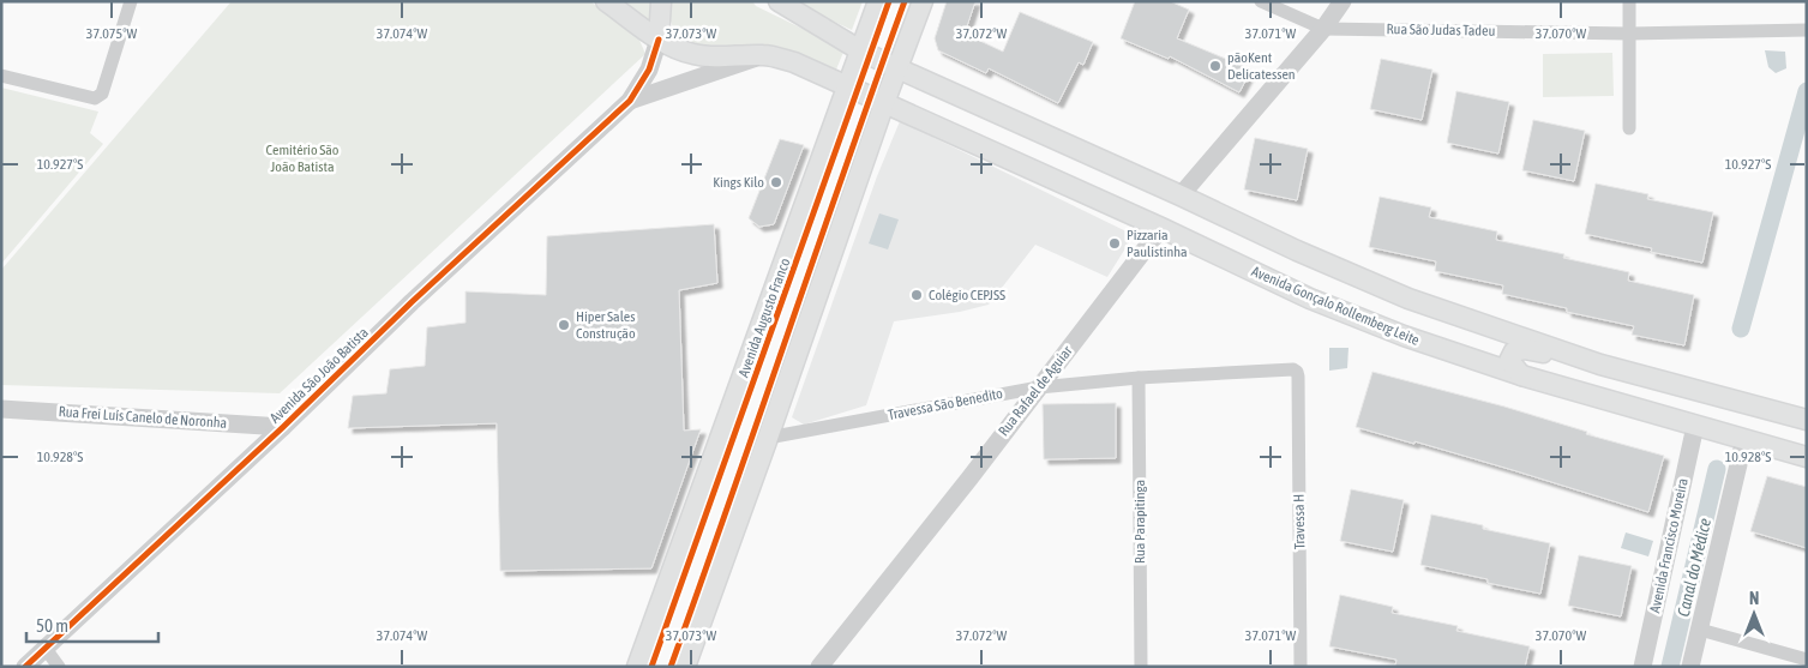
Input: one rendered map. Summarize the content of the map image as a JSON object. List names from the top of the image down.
{
  "streets": {
    "main road": ["Avenida Gonçalo Rollemberg Leite", "Avenida Augusto Franco"],
    "street": [
      "Rua São Judas Tadeu",
      "Avenida São João Batista",
      "Rua Rafael de Aguiar",
      "Travessa São Benedito",
      "Rua Frei Luís Canelo de Noronha",
      "Rua Parapitinga",
      "Travessa H",
      "Avenida Francisco Moreira"
    ]
  },
  "crossings": [
    ["Avenida Gonçalo Rollemberg Leite", "Avenida Augusto Franco"],
    ["Avenida Gonçalo Rollemberg Leite", "Rua Rafael de Aguiar"],
    ["Avenida Gonçalo Rollemberg Leite", "Avenida Francisco Moreira"],
    ["Avenida São João Batista", "Rua Frei Luís Canelo de Noronha"],
    ["Rua Rafael de Aguiar", "Travessa São Benedito"],
    ["Travessa São Benedito", "Rua Parapitinga"],
    ["Travessa São Benedito", "Travessa H"]
  ],
  "water": ["Canal do Médice"],
  "parks": ["Cemitério São João Batista"],
  "places": [
    "pãoKent Delicatessen",
    "Kings Kilo",
    "Pizzaria Paulistinha",
    "Colégio CEPJSS",
    "Hiper Sales Construção"
  ],
  "scale_bar": "50 m",
  "north": "top",
  "coordinates": [
    "37.075°W",
    "37.074°W",
    "37.073°W",
    "37.072°W",
    "37.071°W",
    "37.070°W",
    "10.927°S",
    "10.928°S"
  ]
}
